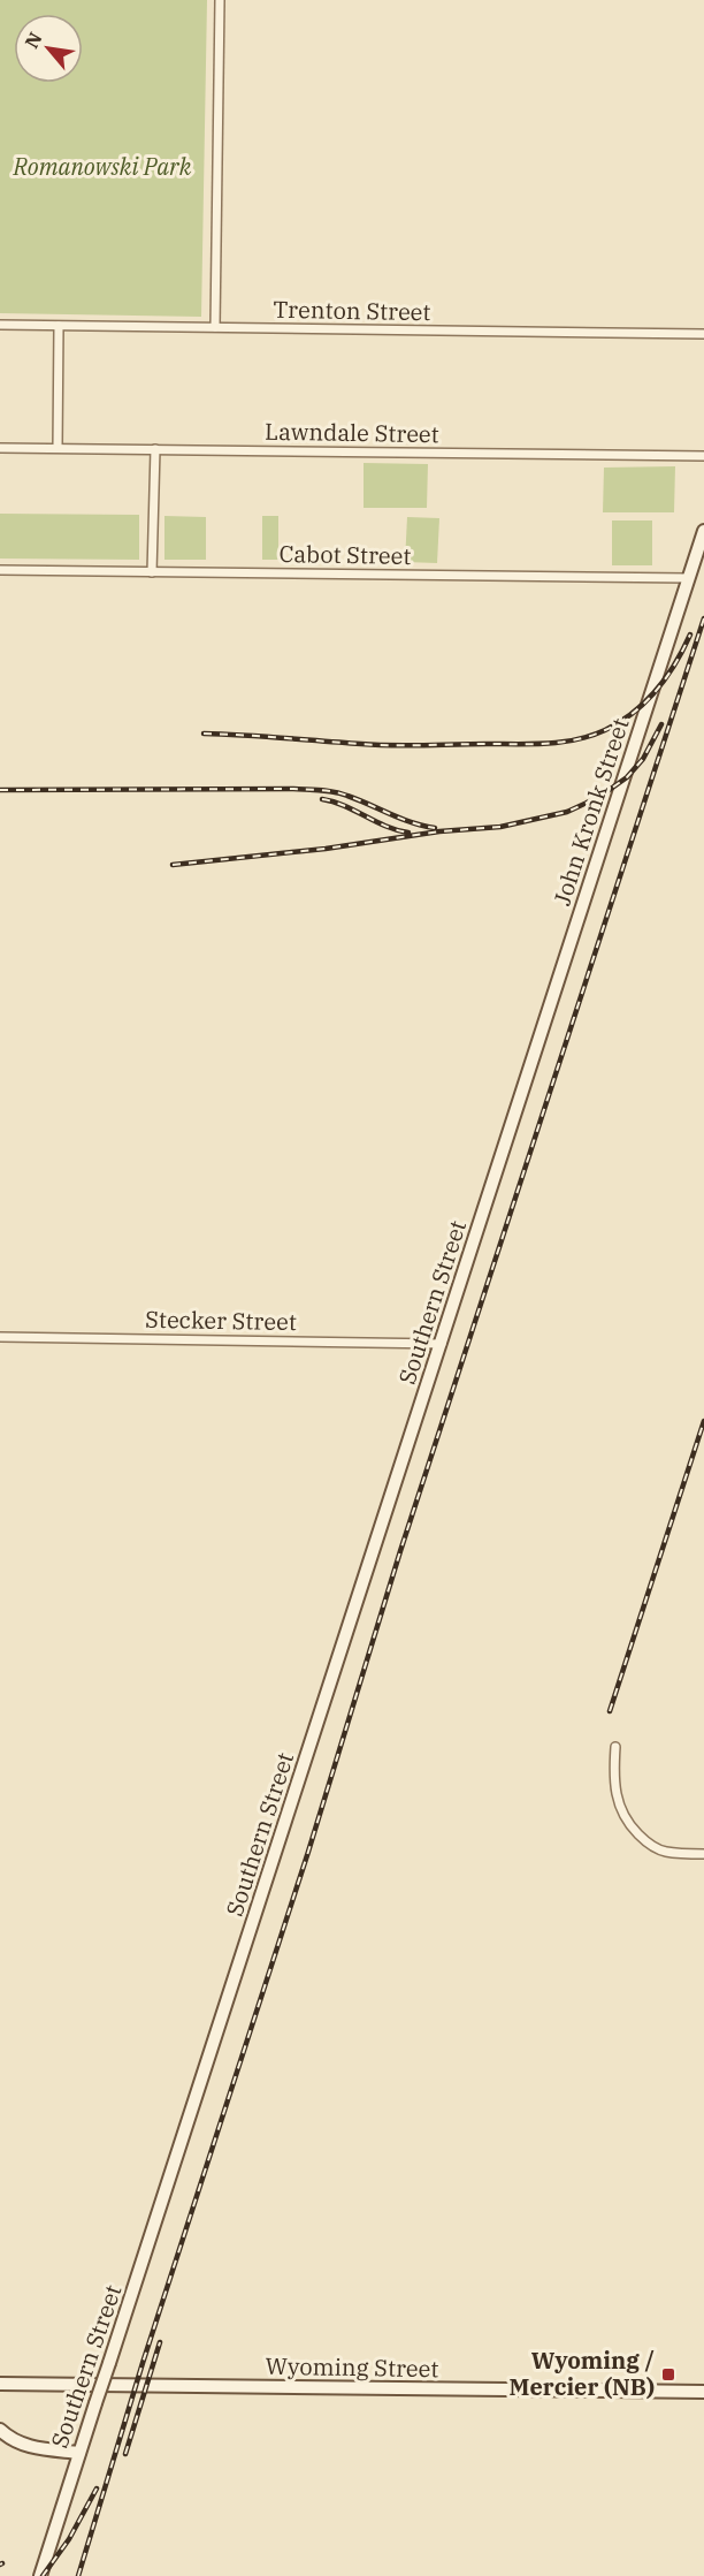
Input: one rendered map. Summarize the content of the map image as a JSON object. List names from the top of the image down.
{
  "streets": {
    "street": [
      "Trenton Street",
      "Lawndale Street",
      "Cabot Street",
      "John Kronk Street",
      "Southern Street",
      "Stecker Street",
      "Wyoming Street"
    ]
  },
  "crossings": [
    ["Cabot Street", "John Kronk Street"],
    ["John Kronk Street", "Southern Street"],
    ["Southern Street", "Stecker Street"]
  ],
  "parks": ["Romanowski Park"],
  "places": {
    "transit": ["Wyoming / Mercier (NB)"]
  },
  "north": "top left"
}
